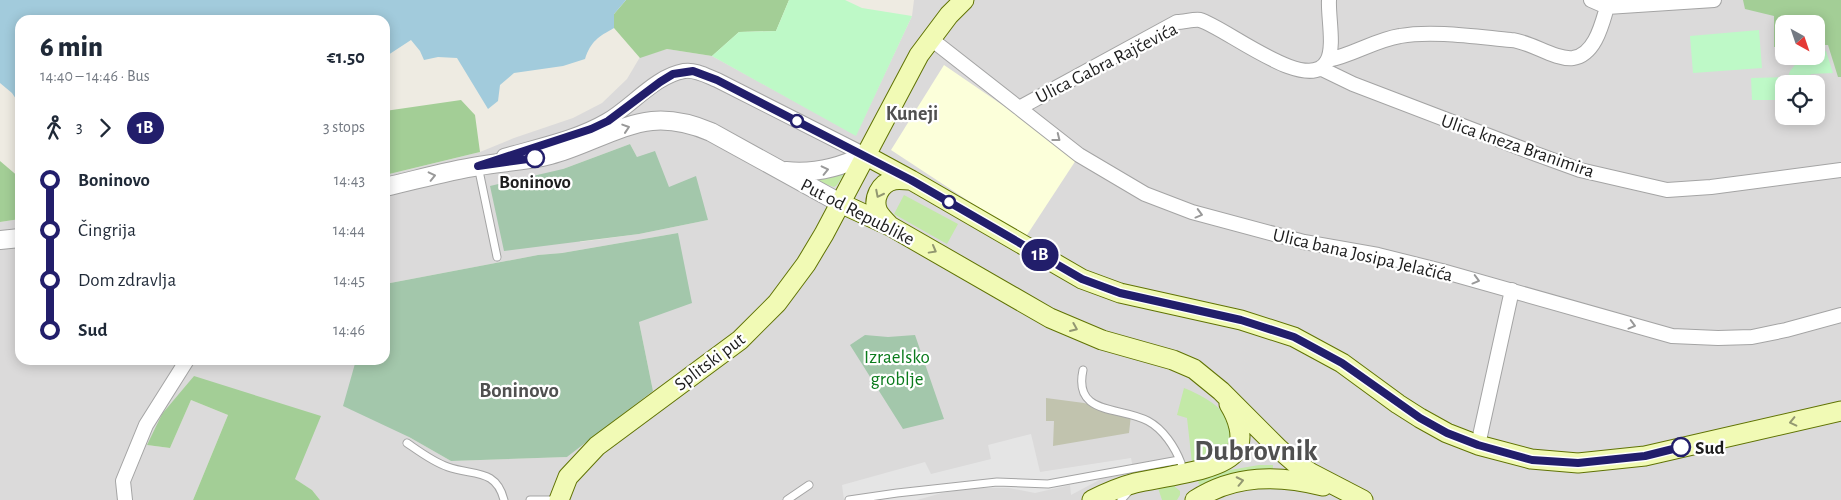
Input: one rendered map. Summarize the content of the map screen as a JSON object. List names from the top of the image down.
{
  "streets": {
    "main road": ["Put od Republike", "Splitski put"],
    "street": ["Ulica Gabra Rajčevića", "Ulica kneza Branimira", "Ulica bana Josipa Jelačića"]
  },
  "crossings": [
    ["Ulica Gabra Rajčevića", "Ulica kneza Branimira"],
    ["Ulica Gabra Rajčevića", "Ulica bana Josipa Jelačića"],
    ["Put od Republike", "Splitski put"],
    ["Ulica bana Josipa Jelačića", "Splitski put"]
  ],
  "one_way": ["Put od Republike", "Ulica bana Josipa Jelačića"],
  "districts": ["Kuneji", "Boninovo", "Dubrovnik"],
  "parks": ["Izraelsko groblje"],
  "places": ["Boninovo", "Sud"],
  "lines": ["bus line 1B"],
  "north": "bottom right",
  "page": {
    "on_map": "1B",
    "heading": ["6 min", "14:40 – 14:46 · Bus", "€1.50"],
    "legs": ["3", "1B", "3 stops"],
    "list": [
      {
        "name": "Boninovo",
        "value": "14:43"
      },
      {
        "name": "Čingrija",
        "value": "14:44"
      },
      {
        "name": "Dom zdravlja",
        "value": "14:45"
      },
      {
        "name": "Sud",
        "value": "14:46"
      }
    ]
  }
}
